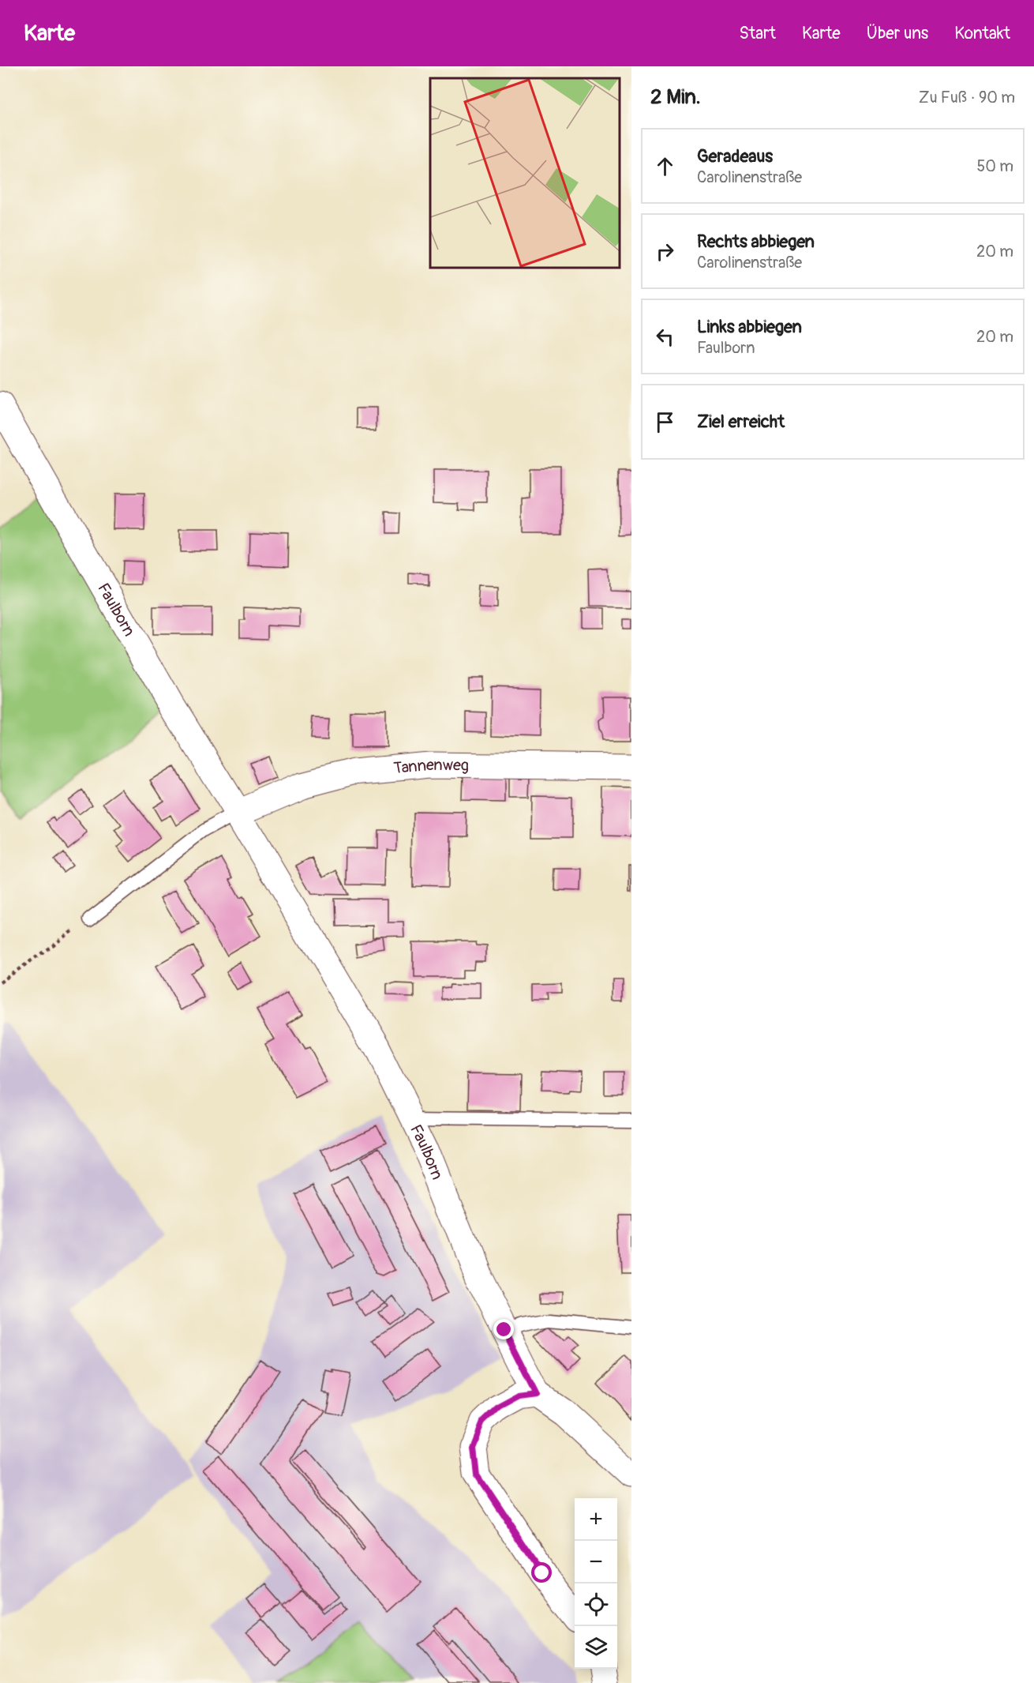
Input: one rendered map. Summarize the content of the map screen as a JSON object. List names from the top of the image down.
{
  "streets": {
    "street": ["Faulborn", "Tannenweg"]
  },
  "crossings": [
    ["Faulborn", "Tannenweg"]
  ],
  "page": {
    "header": "Karte",
    "nav": [
      "Start",
      "Karte",
      "Über uns",
      "Kontakt"
    ],
    "heading": ["2 Min.", "Zu Fuß · 90 m"],
    "list": [
      ["Geradeaus", "Carolinenstraße", "50 m"],
      ["Rechts abbiegen", "Carolinenstraße", "20 m"],
      ["Links abbiegen", "Faulborn", "20 m"],
      "Ziel erreicht"
    ],
    "map_buttons": ["+", "−"]
  }
}
